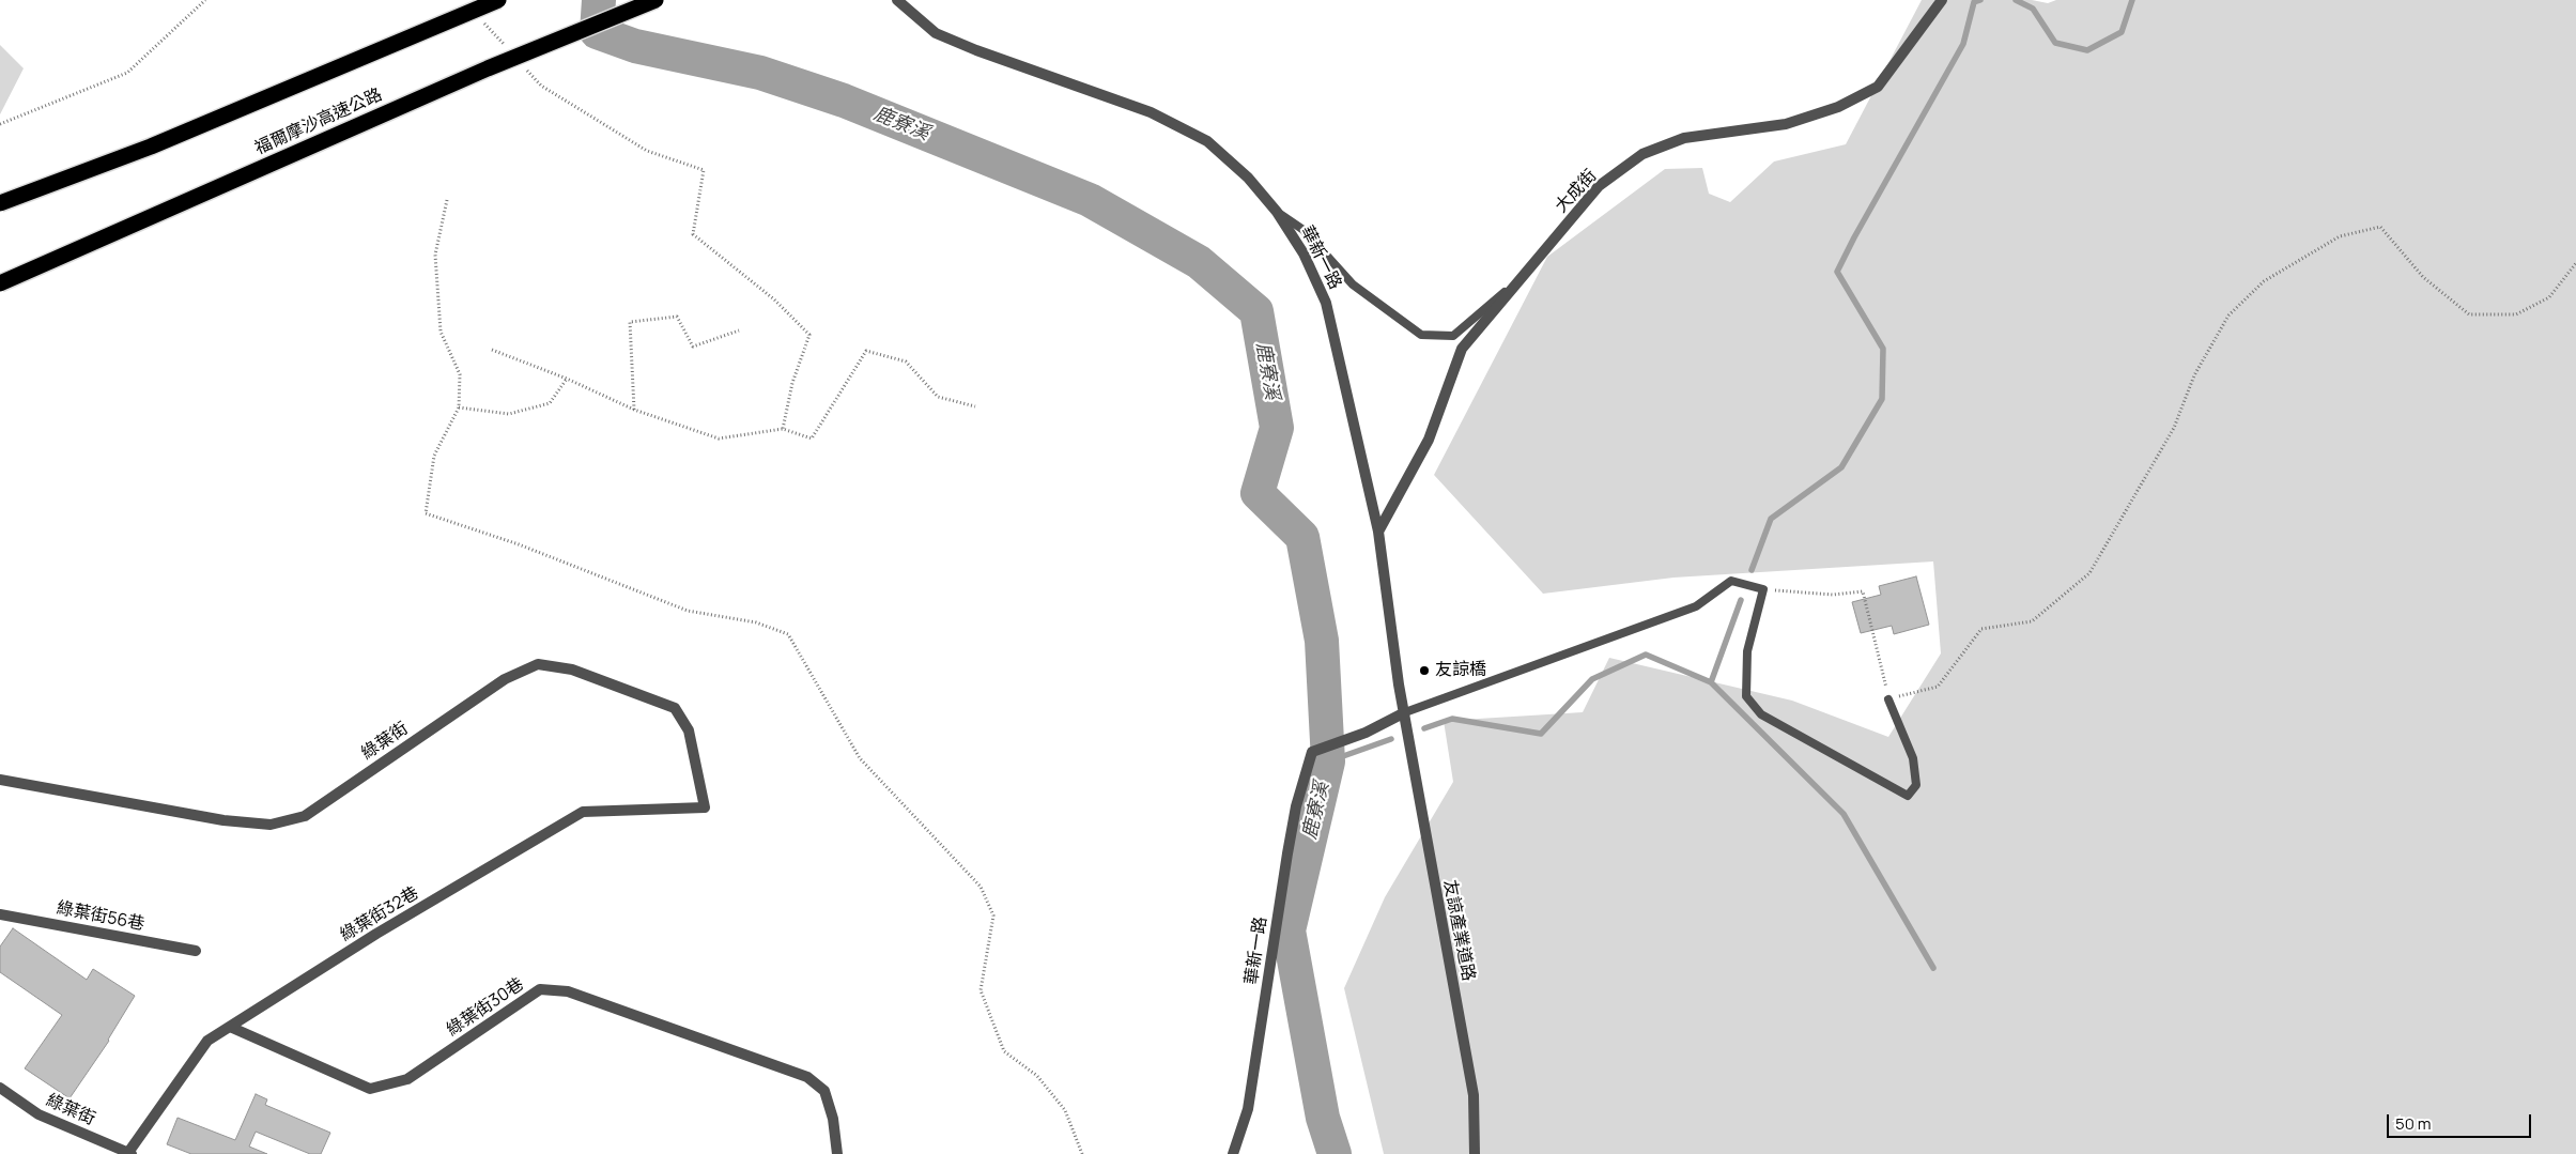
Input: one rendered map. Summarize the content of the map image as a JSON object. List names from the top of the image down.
{
  "streets": {
    "highway": ["福爾摩沙高速公路"],
    "street": [
      "大成街",
      "華新一路",
      "綠葉街",
      "綠葉街32巷",
      "綠葉街56巷",
      "友諒產業道路",
      "綠葉街30巷"
    ]
  },
  "crossings": [
    ["大成街", "華新一路"],
    ["華新一路", "友諒產業道路"],
    ["綠葉街", "綠葉街32巷"],
    ["綠葉街32巷", "綠葉街30巷"]
  ],
  "water": ["鹿寮溪"],
  "places": ["友諒橋"],
  "scale_bar": "50 m"
}
